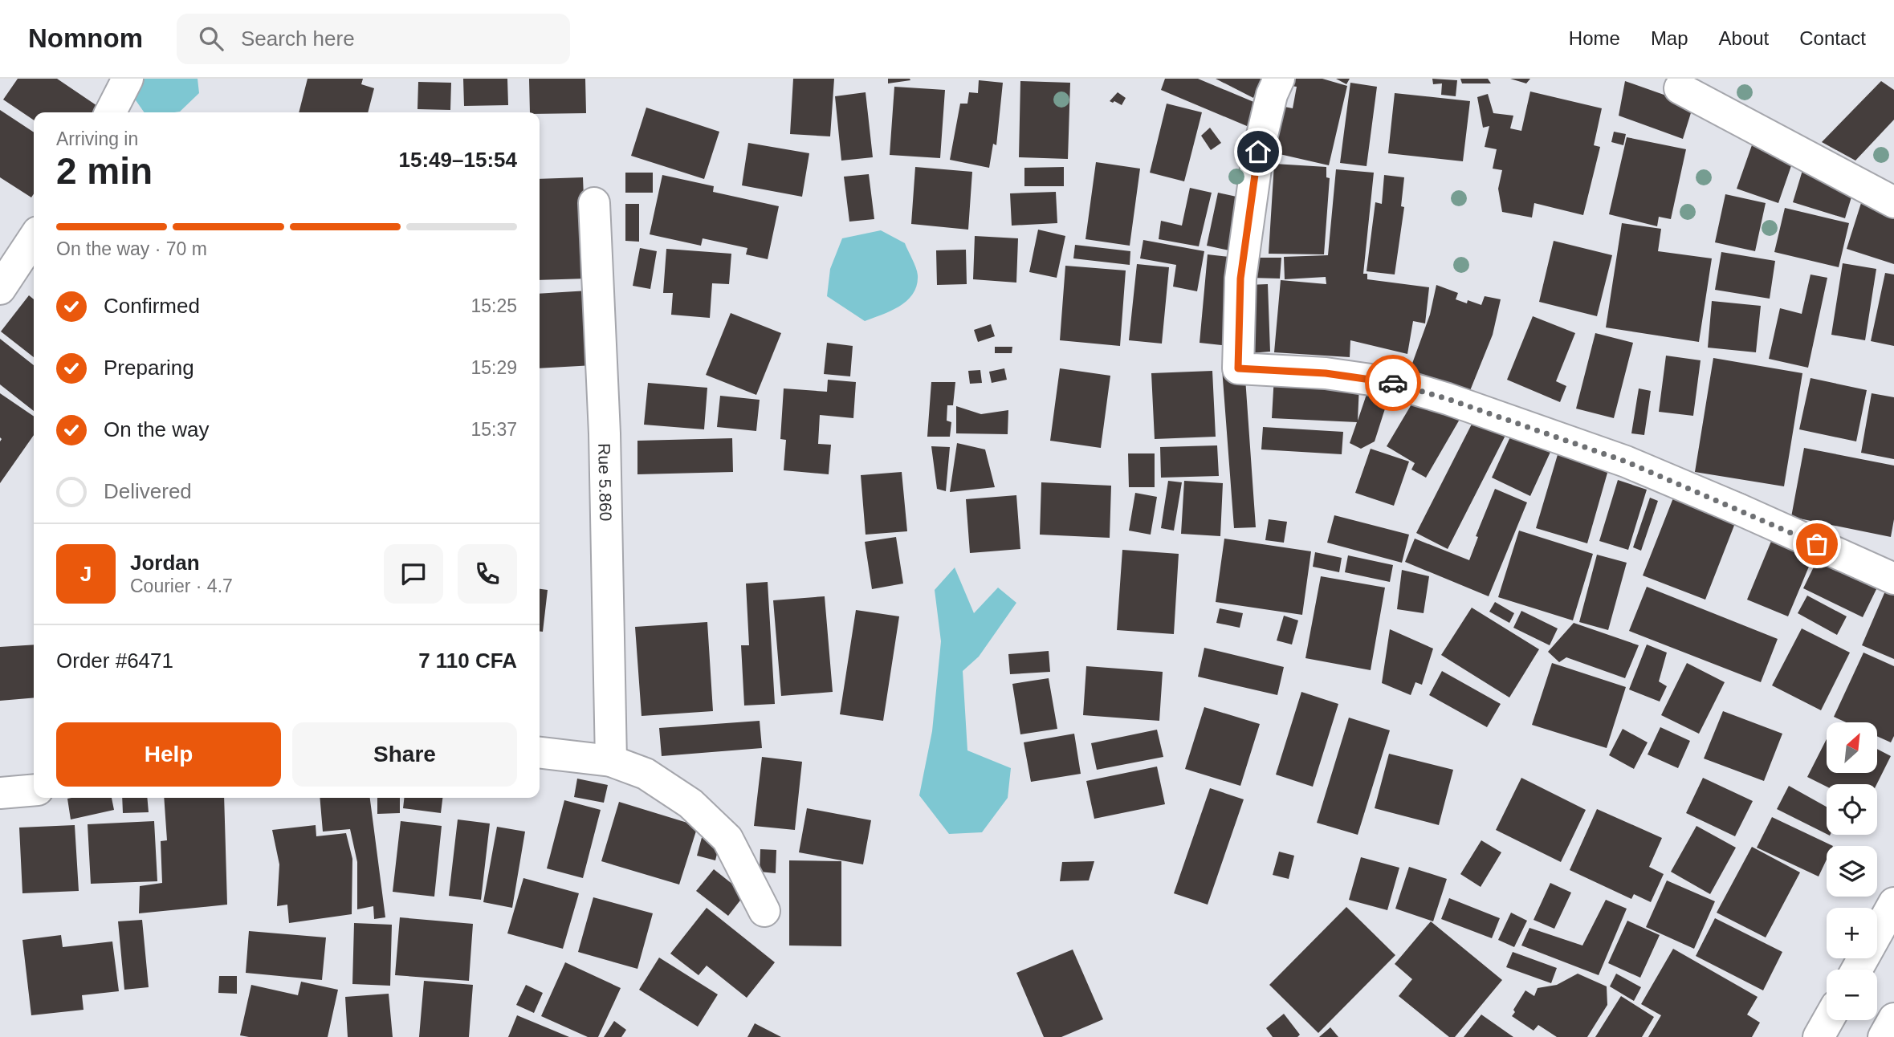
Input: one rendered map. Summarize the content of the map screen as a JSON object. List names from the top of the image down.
{
  "streets": {
    "main road": ["Rue 5.860"]
  },
  "north": "top right",
  "page": {
    "header": "Nomnom",
    "search": "Search here",
    "nav": [
      "Home",
      "Map",
      "About",
      "Contact"
    ],
    "heading": ["2 min", "Arriving in", "15:49–15:54"],
    "panel": [
      "Jordan",
      "Courier · 4.7",
      "Order #6471",
      "7 110 CFA"
    ],
    "bar": "On the way · 70 m",
    "list": [
      ["Confirmed", "15:25"],
      ["Preparing", "15:29"],
      ["On the way", "15:37"],
      "Delivered"
    ],
    "round": "J",
    "buttons": ["Help", "Share"],
    "map_buttons": ["+", "−"]
  }
}
